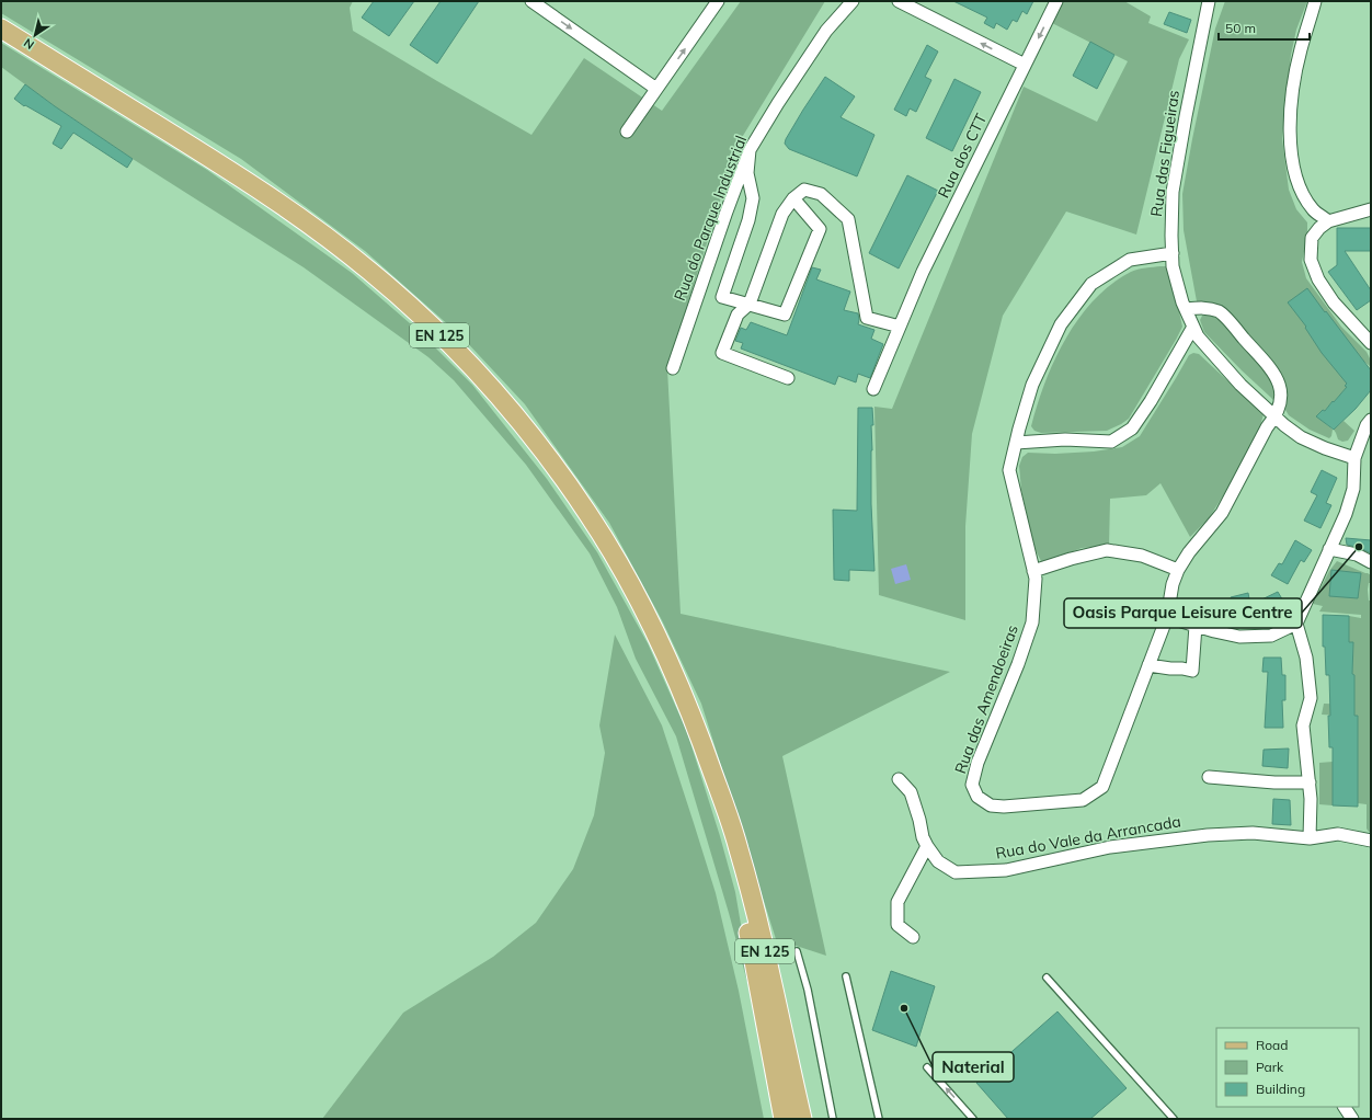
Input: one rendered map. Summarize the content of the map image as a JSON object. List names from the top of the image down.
{
  "streets": {
    "main road": ["EN 125"],
    "street": [
      "Rua das Figueiras",
      "Rua dos CTT",
      "Rua do Parque Industrial",
      "Rua das Amendoeiras",
      "Rua do Vale da Arrancada"
    ]
  },
  "crossings": [
    ["Rua das Figueiras", "Rua das Amendoeiras"]
  ],
  "places": ["Oasis Parque Leisure Centre", "Naterial"],
  "legend": ["Road", "Park", "Building"],
  "scale_bar": "50 m",
  "north": "bottom left"
}
